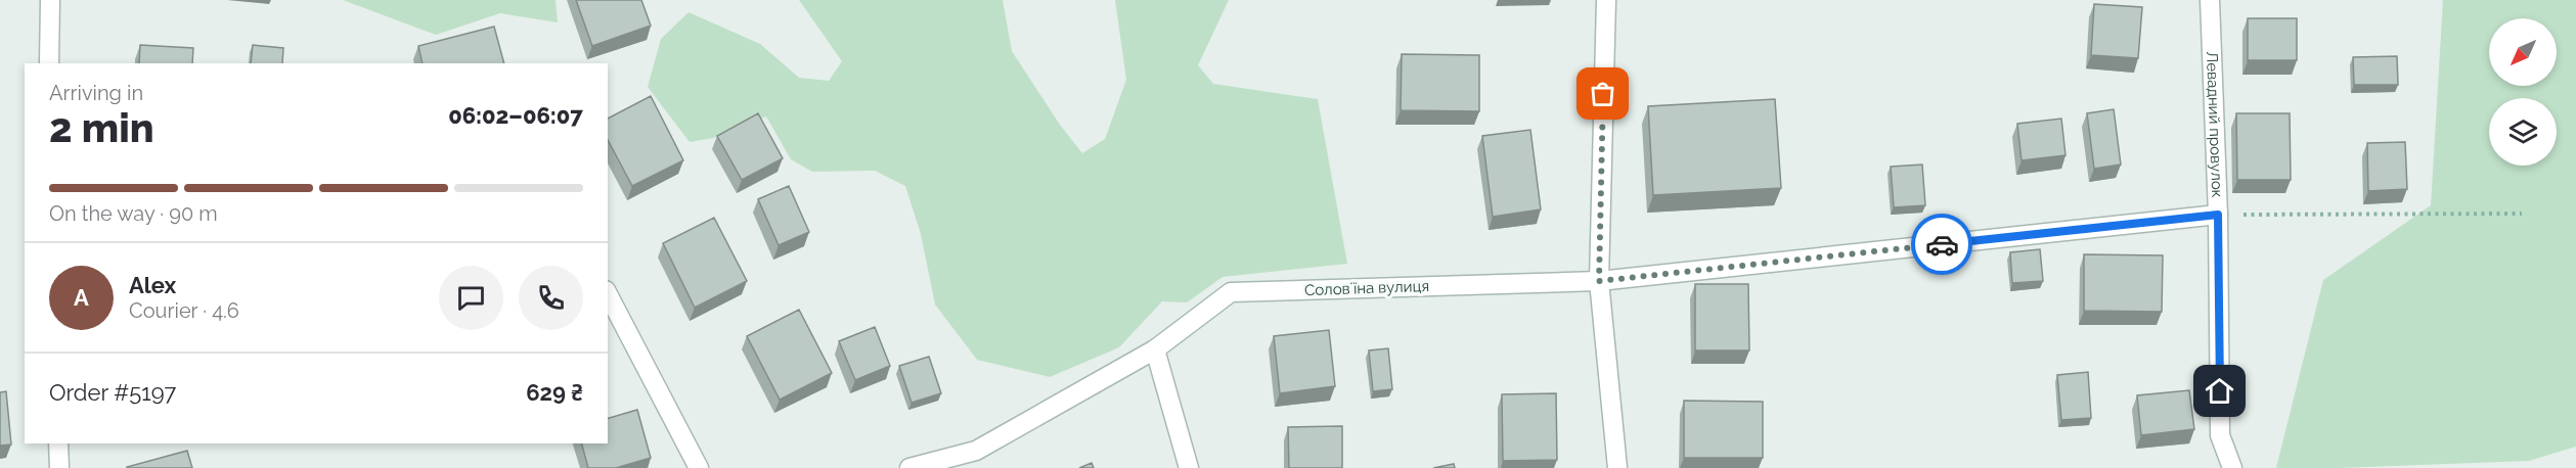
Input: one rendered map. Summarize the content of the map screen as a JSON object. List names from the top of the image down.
{
  "streets": {
    "street": ["Левадний провулок", "Соловʼїна вулиця"]
  },
  "crossings": [
    ["Левадний провулок", "Соловʼїна вулиця"]
  ],
  "north": "bottom left",
  "page": {
    "heading": ["2 min", "Arriving in", "06:02–06:07"],
    "panel": [
      "Alex",
      "Courier · 4.6",
      "Order #5197",
      "629 ₴"
    ],
    "bar": "On the way · 90 m",
    "round": "A"
  }
}
